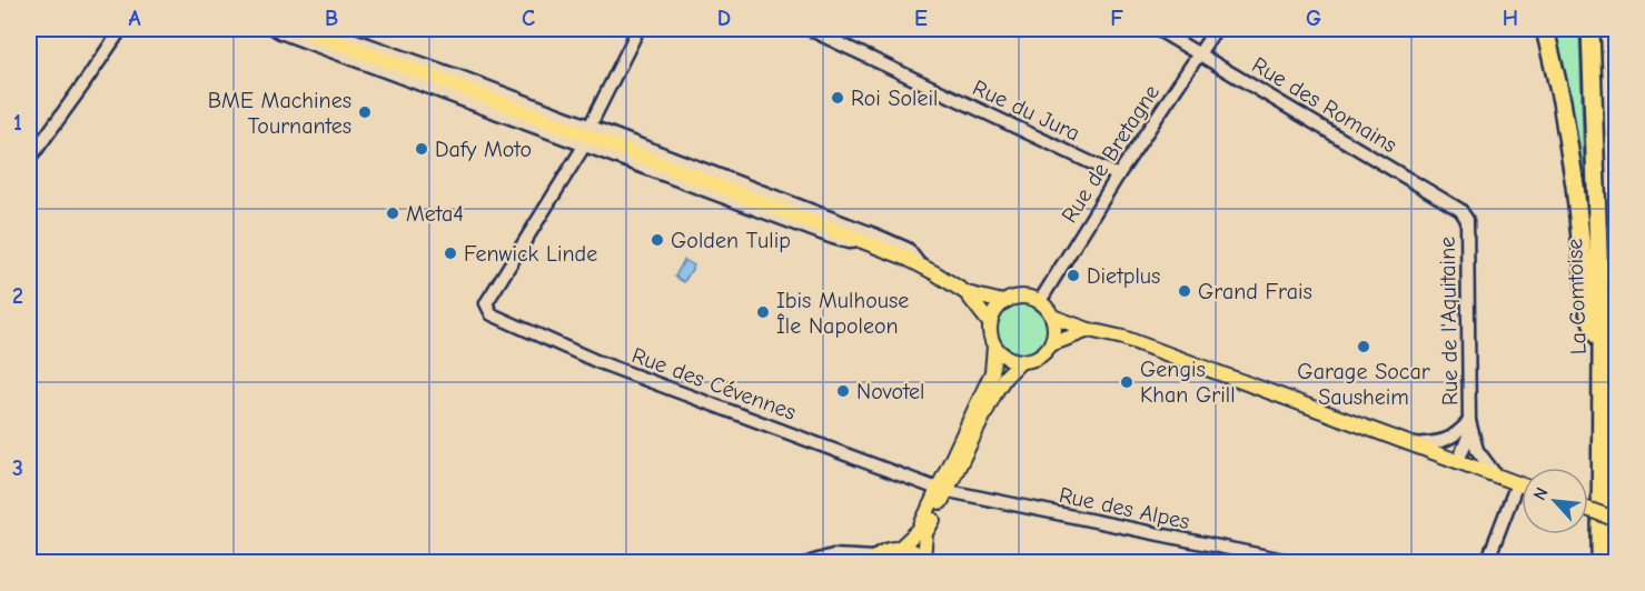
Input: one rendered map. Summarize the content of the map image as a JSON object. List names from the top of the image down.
{
  "streets": {
    "highway": ["La Comtoise"],
    "street": [
      "Rue des Romains",
      "Rue du Jura",
      "Rue de Bretagne",
      "Rue de l'Aquitaine",
      "Rue des Cévennes",
      "Rue des Alpes"
    ]
  },
  "crossings": [
    ["Rue des Romains", "Rue de Bretagne"],
    ["Rue des Romains", "Rue de l'Aquitaine"],
    ["Rue du Jura", "Rue de Bretagne"],
    ["Rue des Cévennes", "Rue des Alpes"]
  ],
  "places": [
    "Roi Soleil",
    "BME Machines Tournantes",
    "Dafy Moto",
    "Meta4",
    "Golden Tulip",
    "Fenwick Linde",
    "Dietplus",
    "Grand Frais",
    "Ibis Mulhouse Île Napoleon",
    "Garage Socar Sausheim",
    "Gengis Khan Grill",
    "Novotel"
  ],
  "north": "top left",
  "grid": {
    "columns": [
      "A",
      "B",
      "C",
      "D",
      "E",
      "F",
      "G",
      "H"
    ],
    "rows": ["1", "2", "3"]
  }
}
